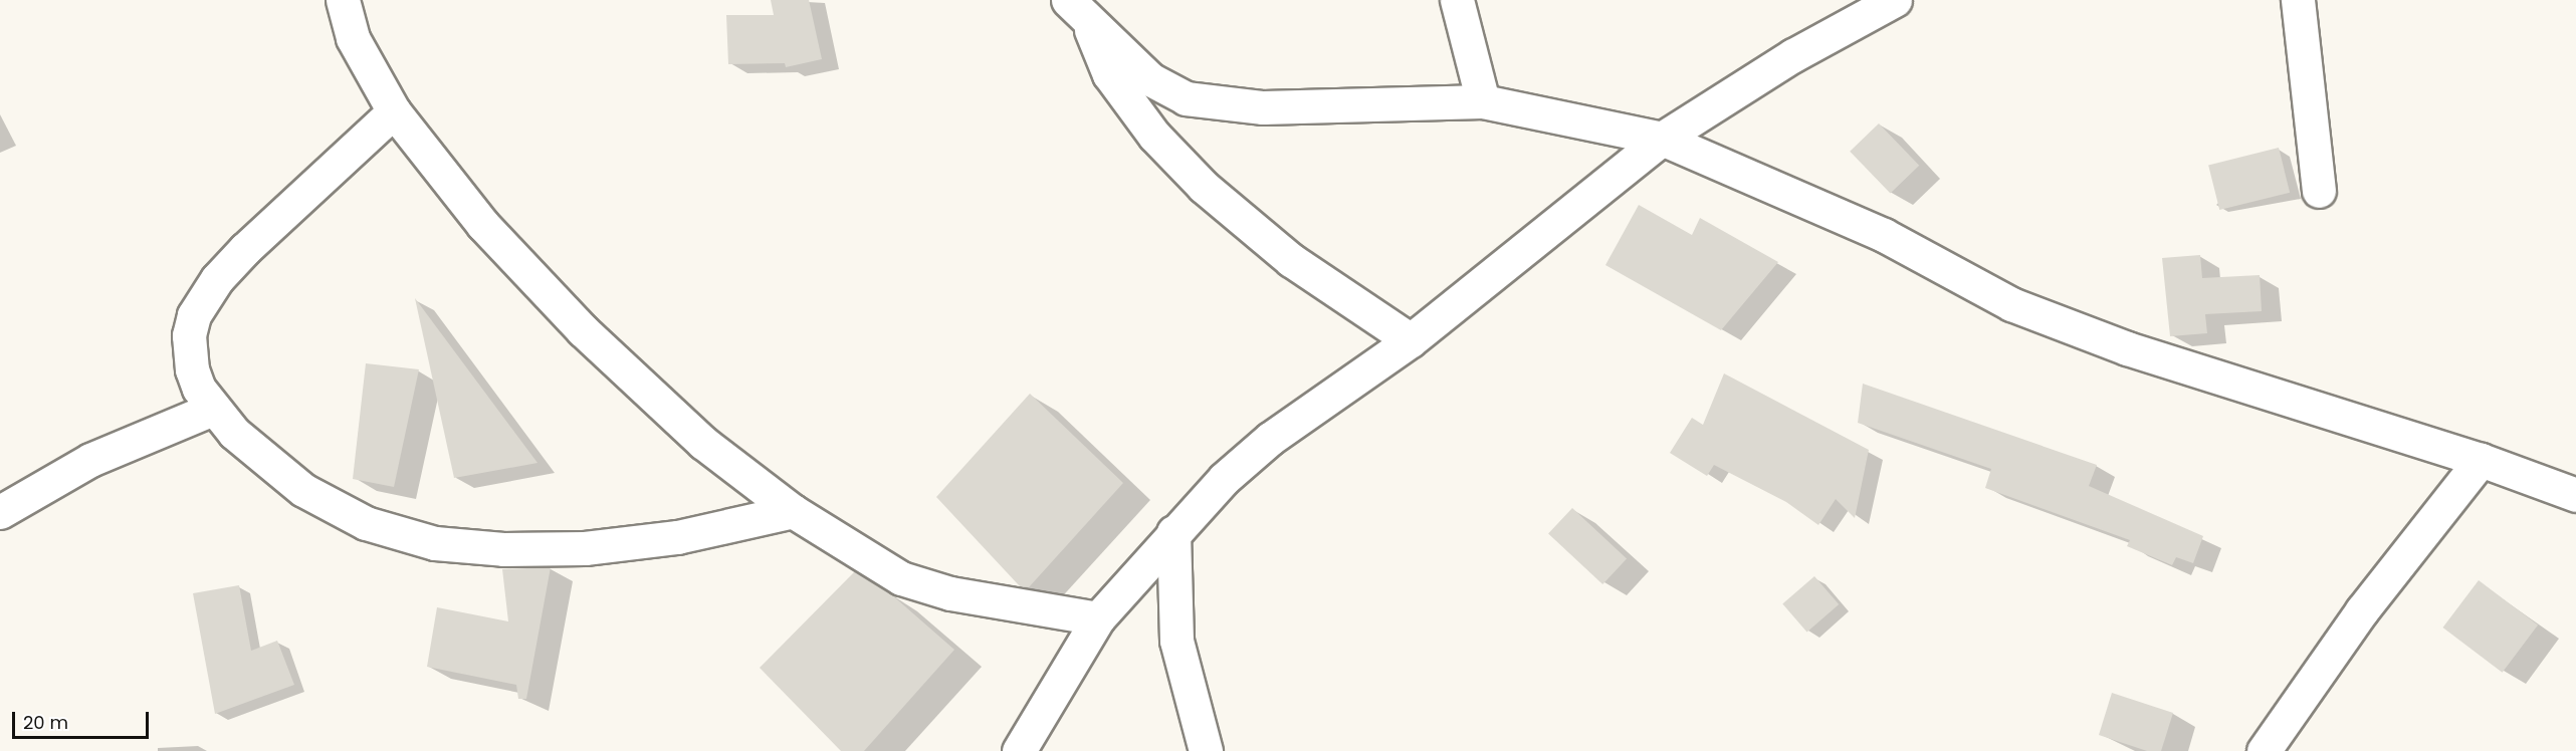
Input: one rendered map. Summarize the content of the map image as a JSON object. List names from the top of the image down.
{
  "scale_bar": "20 m"
}
